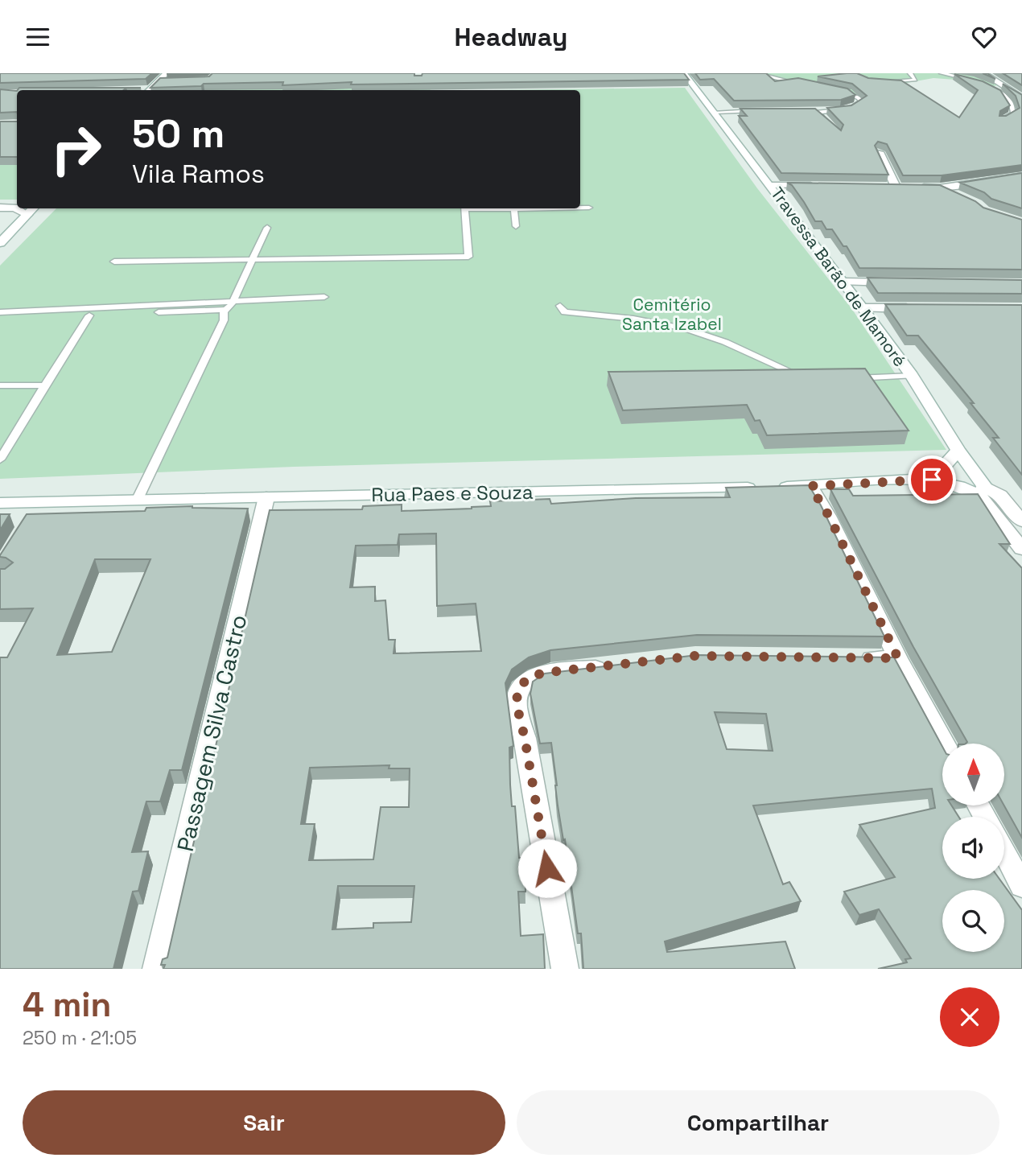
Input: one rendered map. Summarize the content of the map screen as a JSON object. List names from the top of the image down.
{
  "streets": {
    "street": ["Travessa Barão de Mamoré", "Rua Paes e Souza", "Passagem Silva Castro"]
  },
  "crossings": [
    ["Travessa Barão de Mamoré", "Rua Paes e Souza"],
    ["Rua Paes e Souza", "Passagem Silva Castro"]
  ],
  "parks": ["Cemitério Santa Izabel"],
  "north": "top",
  "page": {
    "header": "Headway",
    "turn": ["50 m", "Vila Ramos"],
    "heading": ["4 min", "250 m · 21:05"],
    "buttons": ["Sair", "Compartilhar"]
  }
}
